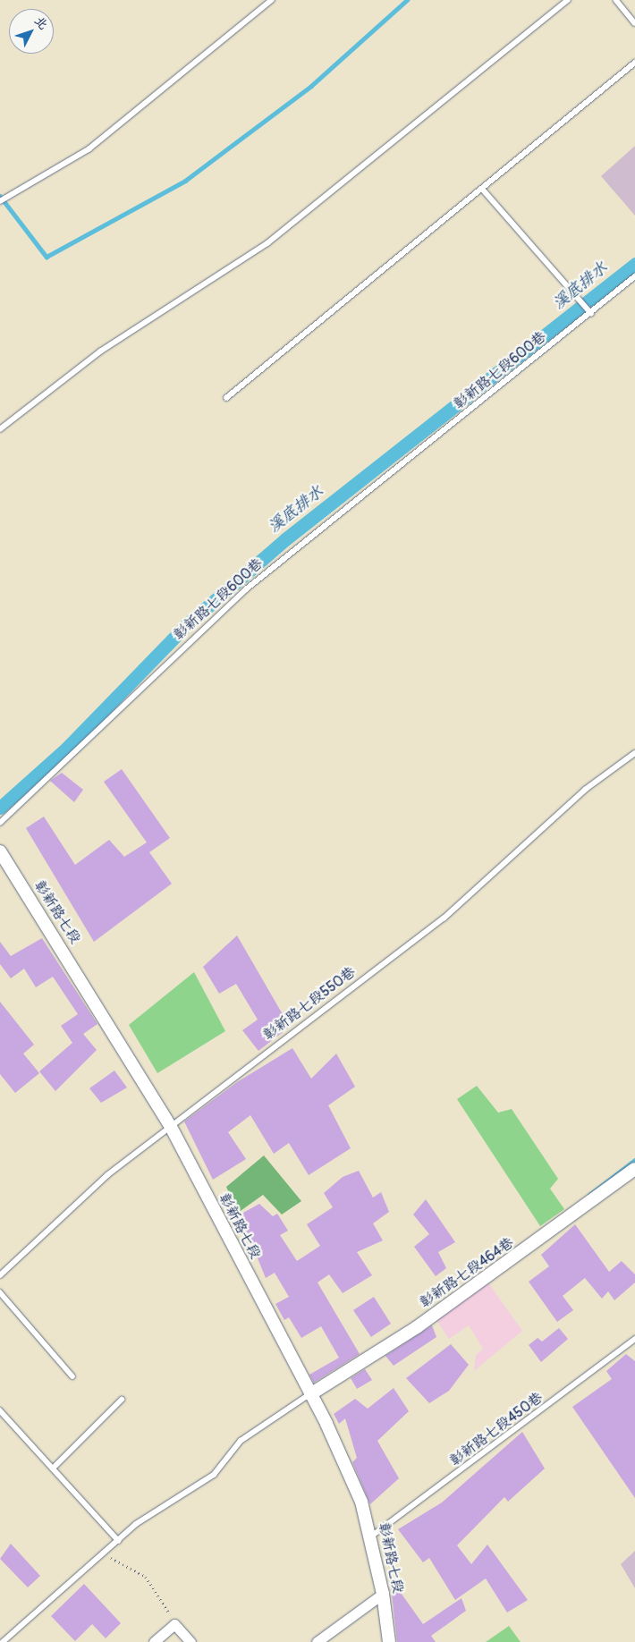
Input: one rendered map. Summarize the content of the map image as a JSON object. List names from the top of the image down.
{
  "streets": {
    "street": ["彰新路七段", "彰新路七段464巷"],
    "lane": ["彰新路七段600巷", "彰新路七段550巷", "彰新路七段450巷"]
  },
  "crossings": [
    ["彰新路七段", "彰新路七段550巷"],
    ["彰新路七段", "彰新路七段464巷"],
    ["彰新路七段", "彰新路七段450巷"]
  ],
  "water": ["溪底排水"],
  "north": "top right"
}
